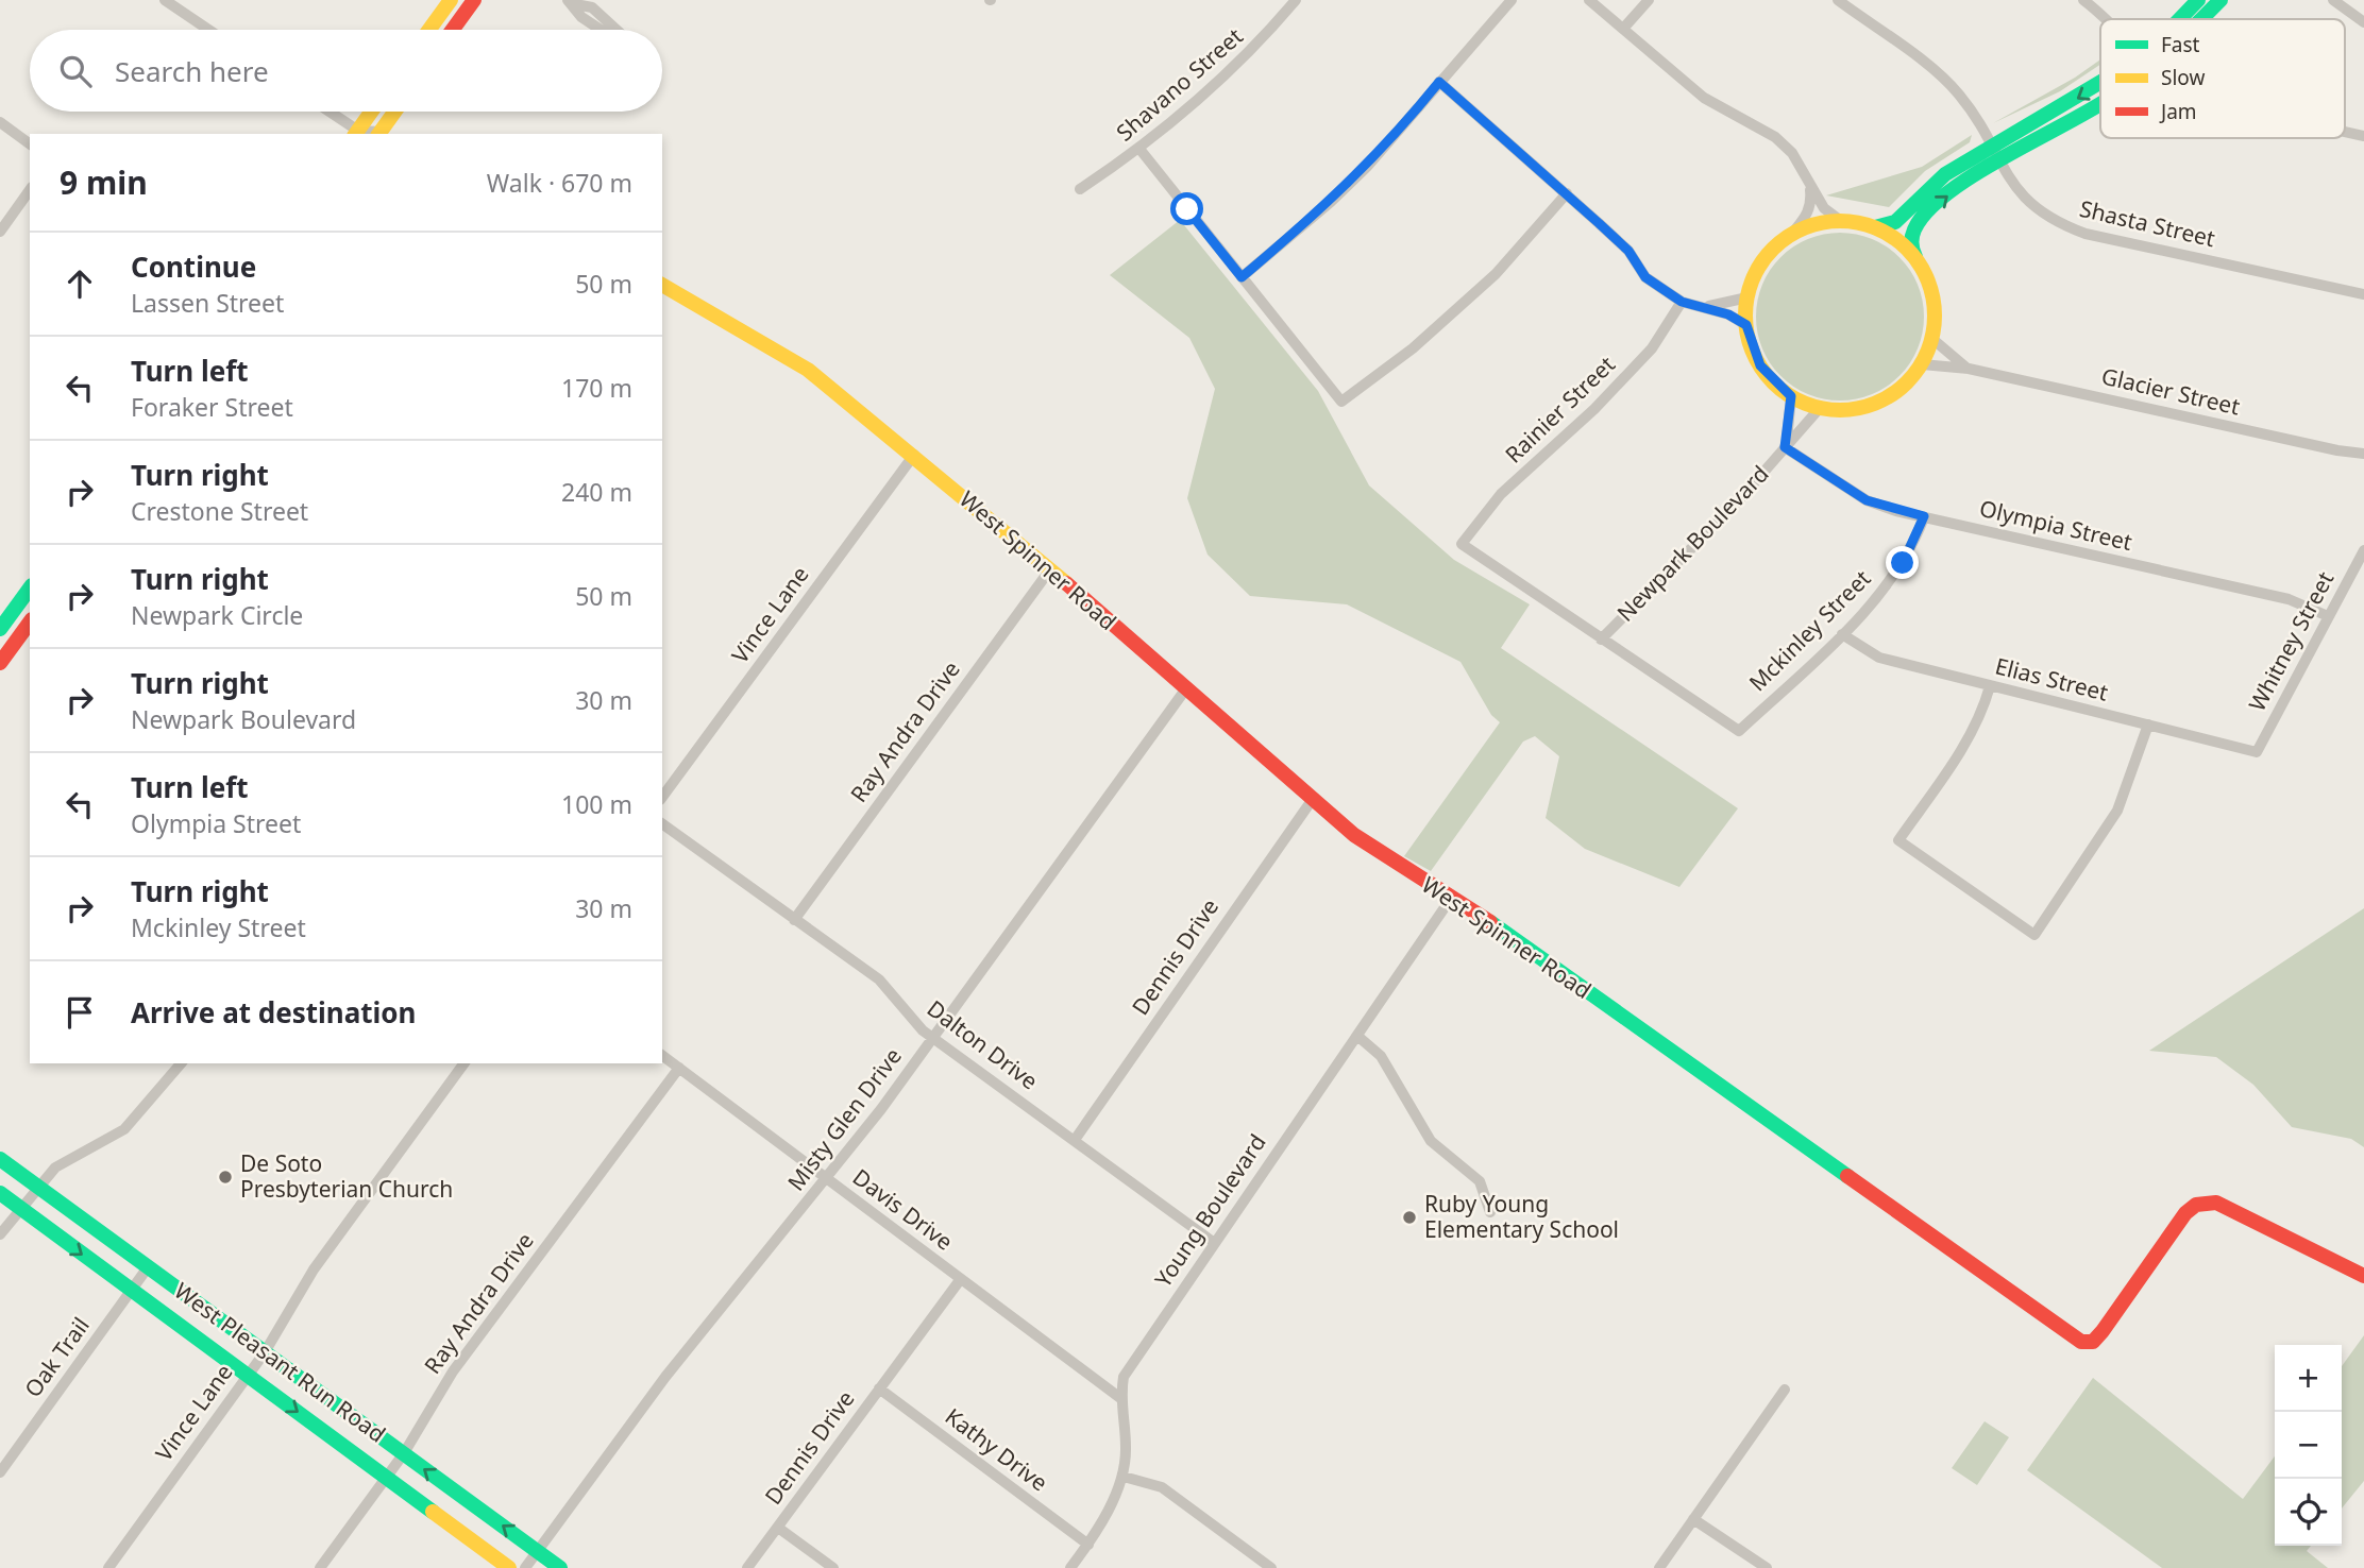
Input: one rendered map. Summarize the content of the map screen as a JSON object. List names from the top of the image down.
{
  "streets": {
    "street": [
      "Shavano Street",
      "Shasta Street",
      "Glacier Street",
      "Rainier Street",
      "Olympia Street",
      "Newpark Boulevard",
      "West Spinner Road",
      "Vince Lane",
      "Mckinley Street",
      "Whitney Street",
      "Elias Street",
      "Ray Andra Drive",
      "Dennis Drive",
      "Dalton Drive",
      "Misty Glen Drive",
      "Davis Drive",
      "Young Boulevard",
      "Oak Trail",
      "West Pleasant Run Road",
      "Kathy Drive"
    ]
  },
  "crossings": [
    ["Glacier Street", "Newpark Boulevard"],
    ["Rainier Street", "Newpark Boulevard"],
    ["Rainier Street", "Mckinley Street"],
    ["Olympia Street", "Newpark Boulevard"],
    ["Olympia Street", "Mckinley Street"],
    ["Olympia Street", "Whitney Street"],
    ["Newpark Boulevard", "Mckinley Street"],
    ["West Spinner Road", "Vince Lane"],
    ["West Spinner Road", "Ray Andra Drive"],
    ["West Spinner Road", "Dennis Drive"],
    ["West Spinner Road", "Misty Glen Drive"],
    ["West Spinner Road", "Young Boulevard"],
    ["Vince Lane", "West Pleasant Run Road"],
    ["Mckinley Street", "Elias Street"],
    ["Whitney Street", "Elias Street"],
    ["Ray Andra Drive", "Dalton Drive"],
    ["Ray Andra Drive", "Davis Drive"],
    ["Ray Andra Drive", "West Pleasant Run Road"],
    ["Dennis Drive", "Dalton Drive"],
    ["Dennis Drive", "Davis Drive"],
    ["Dennis Drive", "Kathy Drive"],
    ["Dalton Drive", "Misty Glen Drive"],
    ["Dalton Drive", "Young Boulevard"],
    ["Misty Glen Drive", "Davis Drive"],
    ["Misty Glen Drive", "West Pleasant Run Road"],
    ["Davis Drive", "Young Boulevard"],
    ["Young Boulevard", "Kathy Drive"],
    ["Oak Trail", "West Pleasant Run Road"]
  ],
  "places": ["De Soto Presbyterian Church", "Ruby Young Elementary School"],
  "legend": ["Fast", "Slow", "Jam"],
  "page": {
    "search": "Search here",
    "heading": ["9 min", "Walk · 670 m"],
    "list": [
      ["Continue", "Lassen Street", "50 m"],
      ["Turn left", "Foraker Street", "170 m"],
      ["Turn right", "Crestone Street", "240 m"],
      ["Turn right", "Newpark Circle", "50 m"],
      ["Turn right", "Newpark Boulevard", "30 m"],
      ["Turn left", "Olympia Street", "100 m"],
      ["Turn right", "Mckinley Street", "30 m"],
      "Arrive at destination"
    ],
    "map_buttons": ["+", "−"]
  }
}
